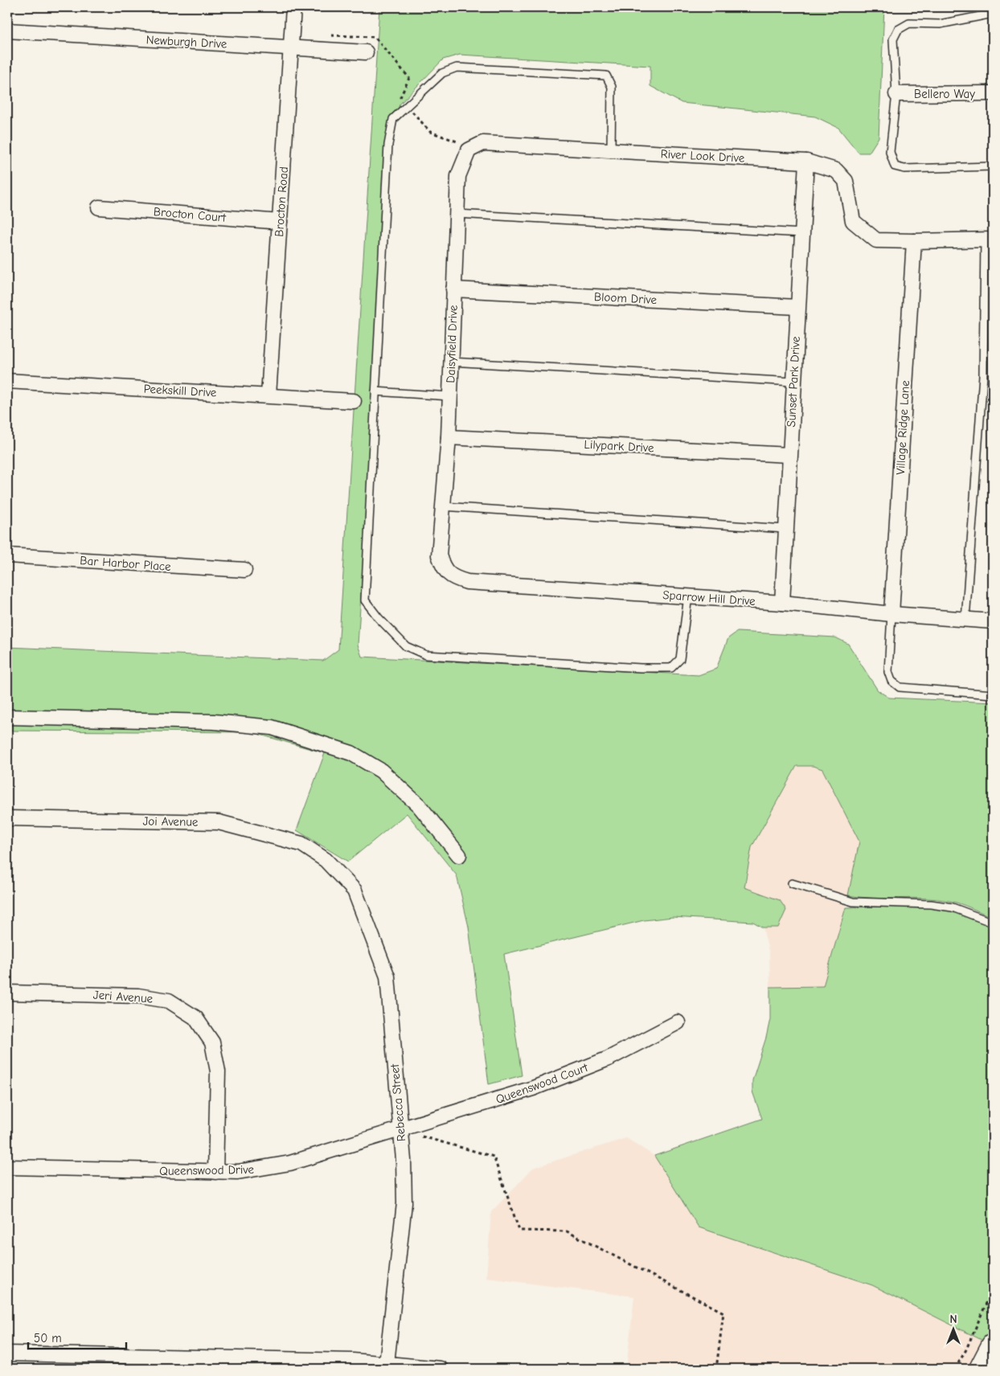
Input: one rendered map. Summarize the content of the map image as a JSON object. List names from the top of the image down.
{
  "streets": {
    "street": [
      "Newburgh Drive",
      "Bellero Way",
      "River Look Drive",
      "Brocton Road",
      "Brocton Court",
      "Bloom Drive",
      "Daisyfield Drive",
      "Sunset Park Drive",
      "Peekskill Drive",
      "Village Ridge Lane",
      "Lilypark Drive",
      "Bar Harbor Place",
      "Sparrow Hill Drive",
      "Joi Avenue",
      "Jeri Avenue",
      "Queenswood Court",
      "Rebecca Street",
      "Queenswood Drive"
    ]
  },
  "crossings": [
    ["Newburgh Drive", "Brocton Road"],
    ["River Look Drive", "Daisyfield Drive"],
    ["River Look Drive", "Sunset Park Drive"],
    ["River Look Drive", "Village Ridge Lane"],
    ["Brocton Road", "Brocton Court"],
    ["Brocton Road", "Peekskill Drive"],
    ["Bloom Drive", "Daisyfield Drive"],
    ["Bloom Drive", "Sunset Park Drive"],
    ["Daisyfield Drive", "Lilypark Drive"],
    ["Daisyfield Drive", "Sparrow Hill Drive"],
    ["Sunset Park Drive", "Lilypark Drive"],
    ["Sunset Park Drive", "Sparrow Hill Drive"],
    ["Village Ridge Lane", "Sparrow Hill Drive"],
    ["Joi Avenue", "Rebecca Street"],
    ["Jeri Avenue", "Queenswood Drive"],
    ["Queenswood Court", "Rebecca Street"],
    ["Queenswood Court", "Queenswood Drive"],
    ["Rebecca Street", "Queenswood Drive"]
  ],
  "scale_bar": "50 m",
  "north": "top"
}
